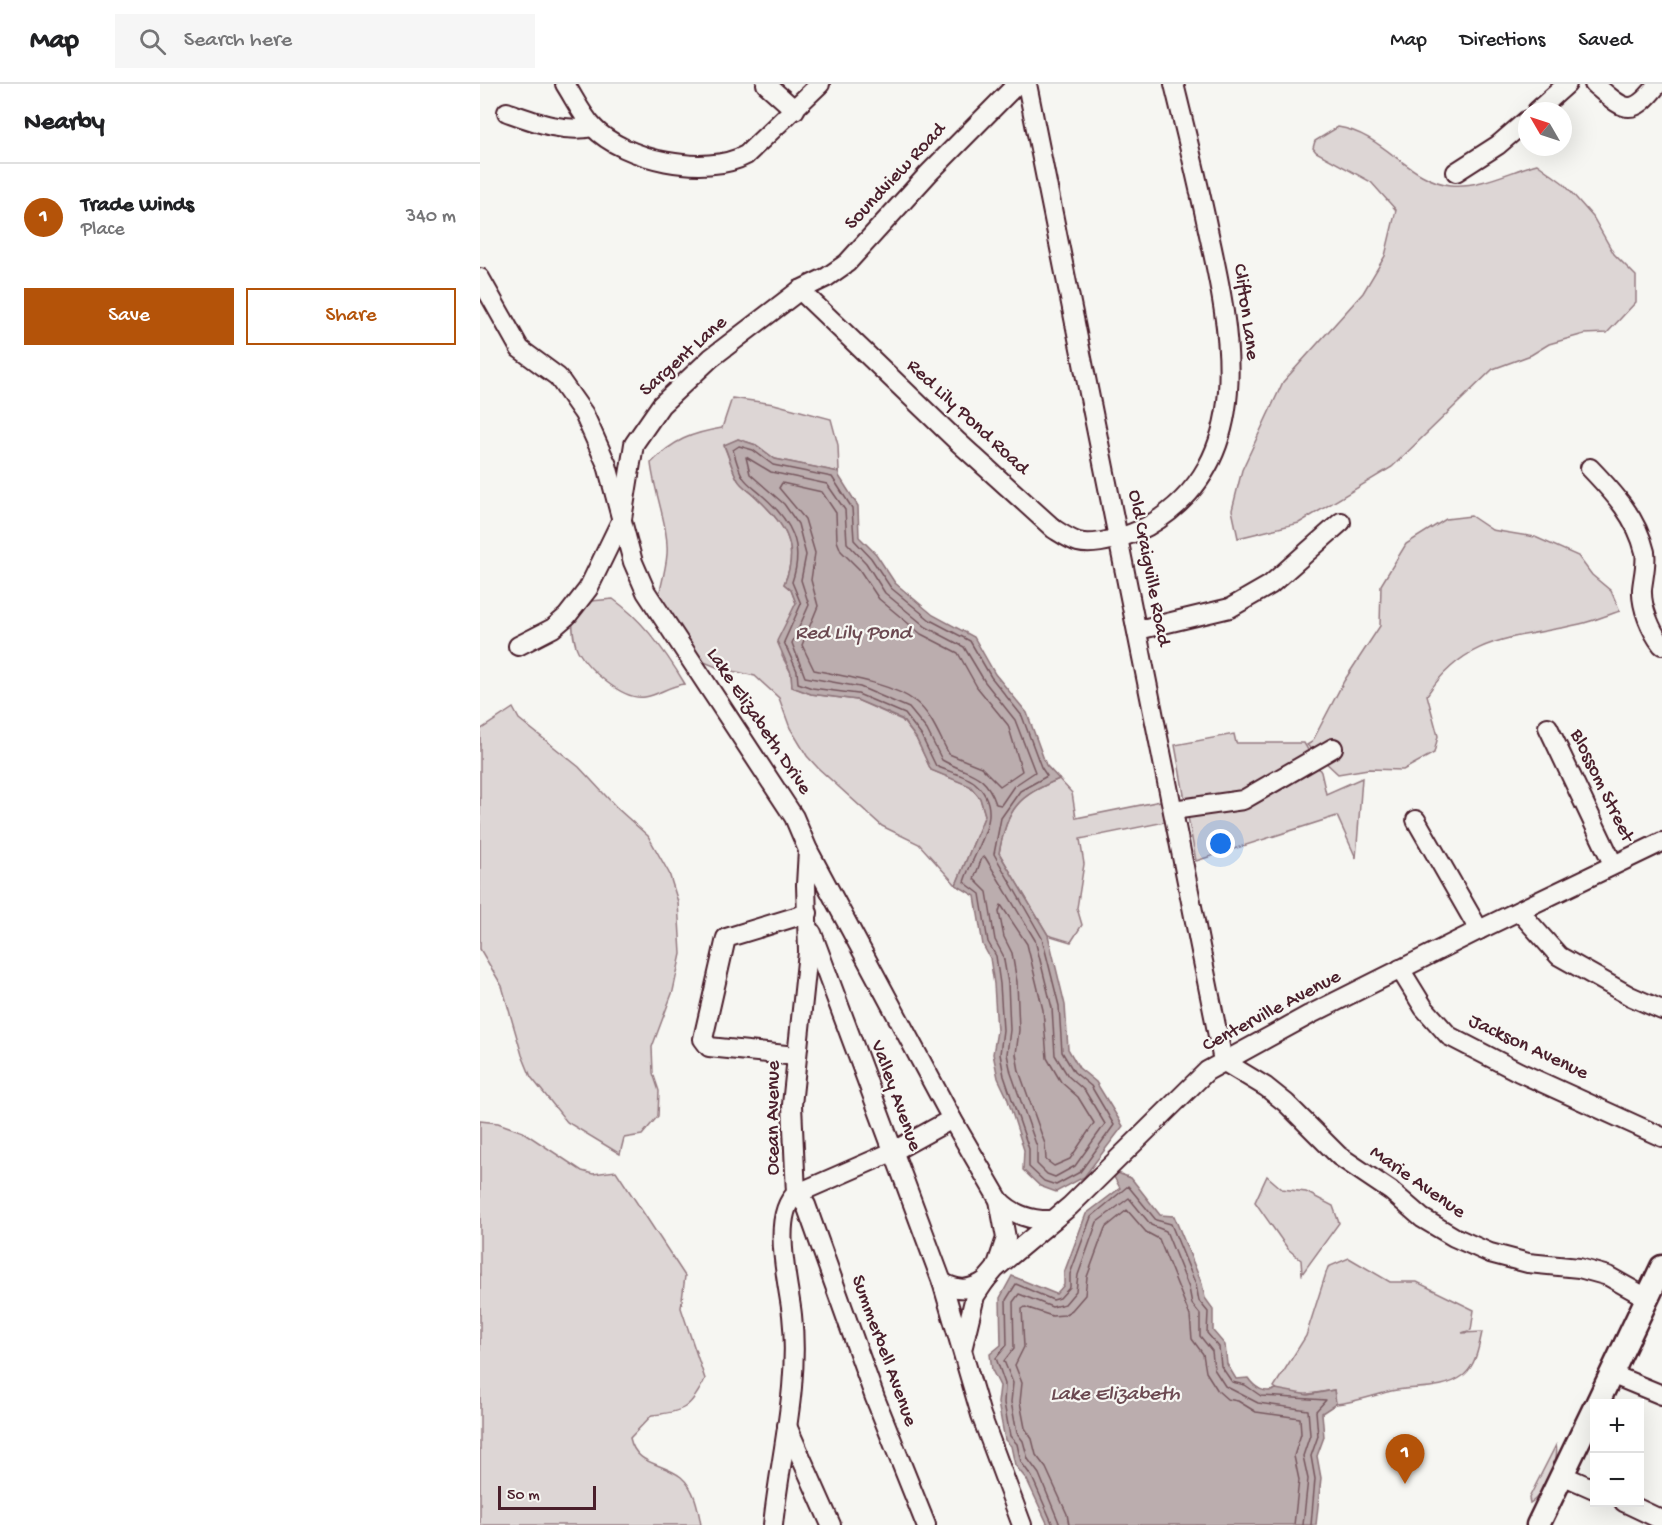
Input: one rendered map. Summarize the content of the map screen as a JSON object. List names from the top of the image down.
{
  "streets": {
    "street": [
      "Soundview Road",
      "Clifton Lane",
      "Sargent Lane",
      "Red Lily Pond Road",
      "Old Craigville Road",
      "Lake Elizabeth Drive",
      "Blossom Street",
      "Centerville Avenue",
      "Jackson Avenue",
      "Valley Avenue",
      "Ocean Avenue",
      "Marie Avenue",
      "Summerbell Avenue"
    ]
  },
  "crossings": [
    ["Soundview Road", "Sargent Lane"],
    ["Soundview Road", "Red Lily Pond Road"],
    ["Clifton Lane", "Red Lily Pond Road"],
    ["Clifton Lane", "Old Craigville Road"],
    ["Sargent Lane", "Red Lily Pond Road"],
    ["Sargent Lane", "Lake Elizabeth Drive"],
    ["Red Lily Pond Road", "Old Craigville Road"],
    ["Old Craigville Road", "Centerville Avenue"],
    ["Old Craigville Road", "Marie Avenue"],
    ["Lake Elizabeth Drive", "Centerville Avenue"],
    ["Lake Elizabeth Drive", "Ocean Avenue"],
    ["Blossom Street", "Centerville Avenue"],
    ["Centerville Avenue", "Jackson Avenue"],
    ["Centerville Avenue", "Valley Avenue"],
    ["Centerville Avenue", "Marie Avenue"],
    ["Valley Avenue", "Ocean Avenue"],
    ["Ocean Avenue", "Summerbell Avenue"]
  ],
  "water": ["Red Lily Pond", "Lake Elizabeth"],
  "scale_bar": "50 m",
  "north": "top left",
  "page": {
    "header": "Map",
    "search": "Search here",
    "nav": ["Map", "Directions", "Saved"],
    "heading": "Nearby",
    "list": [
      {
        "mark": "1",
        "name": "Trade Winds",
        "note": "Place",
        "value": "340 m"
      }
    ],
    "buttons": ["Save", "Share"],
    "map_buttons": ["+", "−"],
    "pins": "1",
    "scale": "50 m"
  }
}
